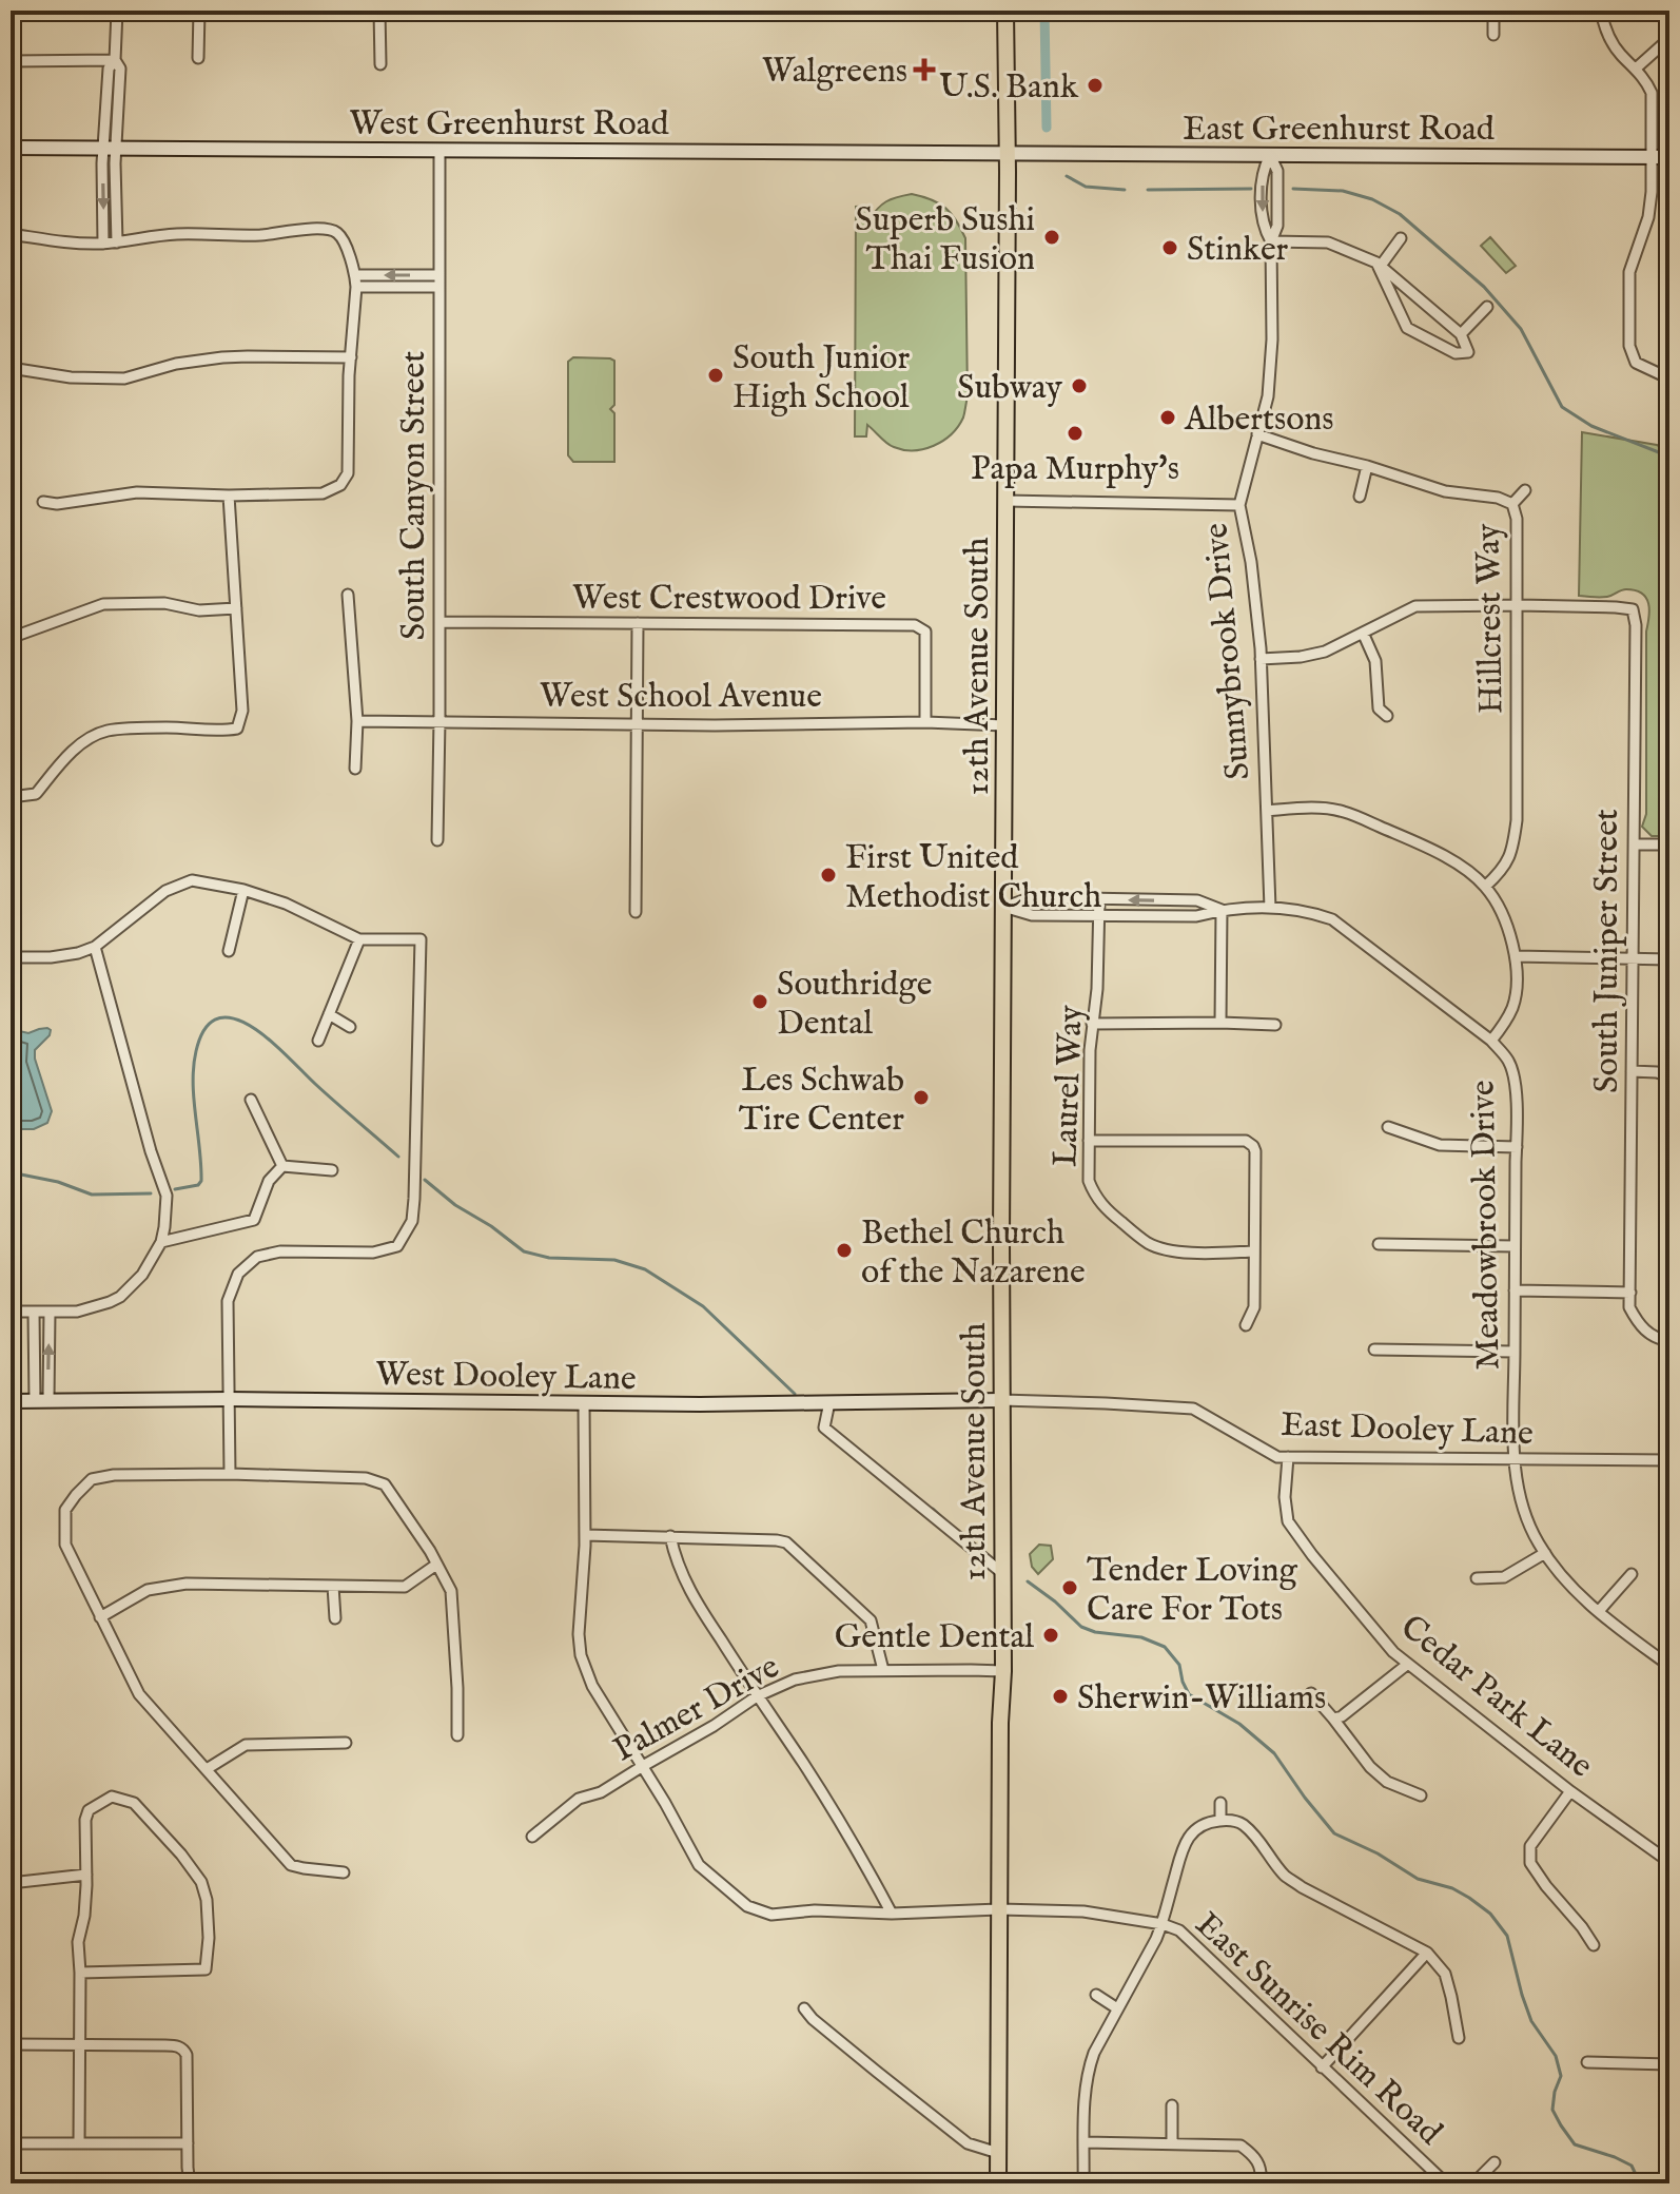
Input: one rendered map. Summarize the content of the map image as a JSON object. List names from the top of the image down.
{
  "streets": {
    "main road": [
      "West Greenhurst Road",
      "East Greenhurst Road",
      "12th Avenue South",
      "West Dooley Lane"
    ],
    "street": [
      "South Canyon Street",
      "West Crestwood Drive",
      "Hillcrest Way",
      "Sunnybrook Drive",
      "West School Avenue",
      "South Juniper Street",
      "Laurel Way",
      "Meadowbrook Drive",
      "East Dooley Lane",
      "Cedar Park Lane",
      "Palmer Drive",
      "East Sunrise Rim Road"
    ]
  },
  "crossings": [
    ["West Greenhurst Road", "East Greenhurst Road"],
    ["West Greenhurst Road", "South Canyon Street"],
    ["West Greenhurst Road", "12th Avenue South"],
    ["East Greenhurst Road", "Sunnybrook Drive"],
    ["East Greenhurst Road", "12th Avenue South"],
    ["South Canyon Street", "West Crestwood Drive"],
    ["South Canyon Street", "West School Avenue"],
    ["West Crestwood Drive", "West School Avenue"],
    ["Hillcrest Way", "Sunnybrook Drive"],
    ["Hillcrest Way", "South Juniper Street"],
    ["Sunnybrook Drive", "Meadowbrook Drive"],
    ["12th Avenue South", "West School Avenue"],
    ["12th Avenue South", "Meadowbrook Drive"],
    ["12th Avenue South", "West Dooley Lane"],
    ["12th Avenue South", "East Dooley Lane"],
    ["12th Avenue South", "Palmer Drive"],
    ["12th Avenue South", "East Sunrise Rim Road"],
    ["Laurel Way", "Meadowbrook Drive"],
    ["Meadowbrook Drive", "East Dooley Lane"],
    ["West Dooley Lane", "East Dooley Lane"],
    ["West Dooley Lane", "East Sunrise Rim Road"],
    ["East Dooley Lane", "Cedar Park Lane"],
    ["Palmer Drive", "East Sunrise Rim Road"]
  ],
  "places": {
    "health": ["Walgreens"],
    "other": [
      "U.S. Bank",
      "Superb Sushi Thai Fusion",
      "Stinker",
      "South Junior High School",
      "Subway",
      "Albertsons",
      "Papa Murphy's",
      "First United Methodist Church",
      "Southridge Dental",
      "Les Schwab Tire Center",
      "Bethel Church of the Nazarene",
      "Tender Loving Care For Tots",
      "Gentle Dental",
      "Sherwin-Williams"
    ]
  }
}
